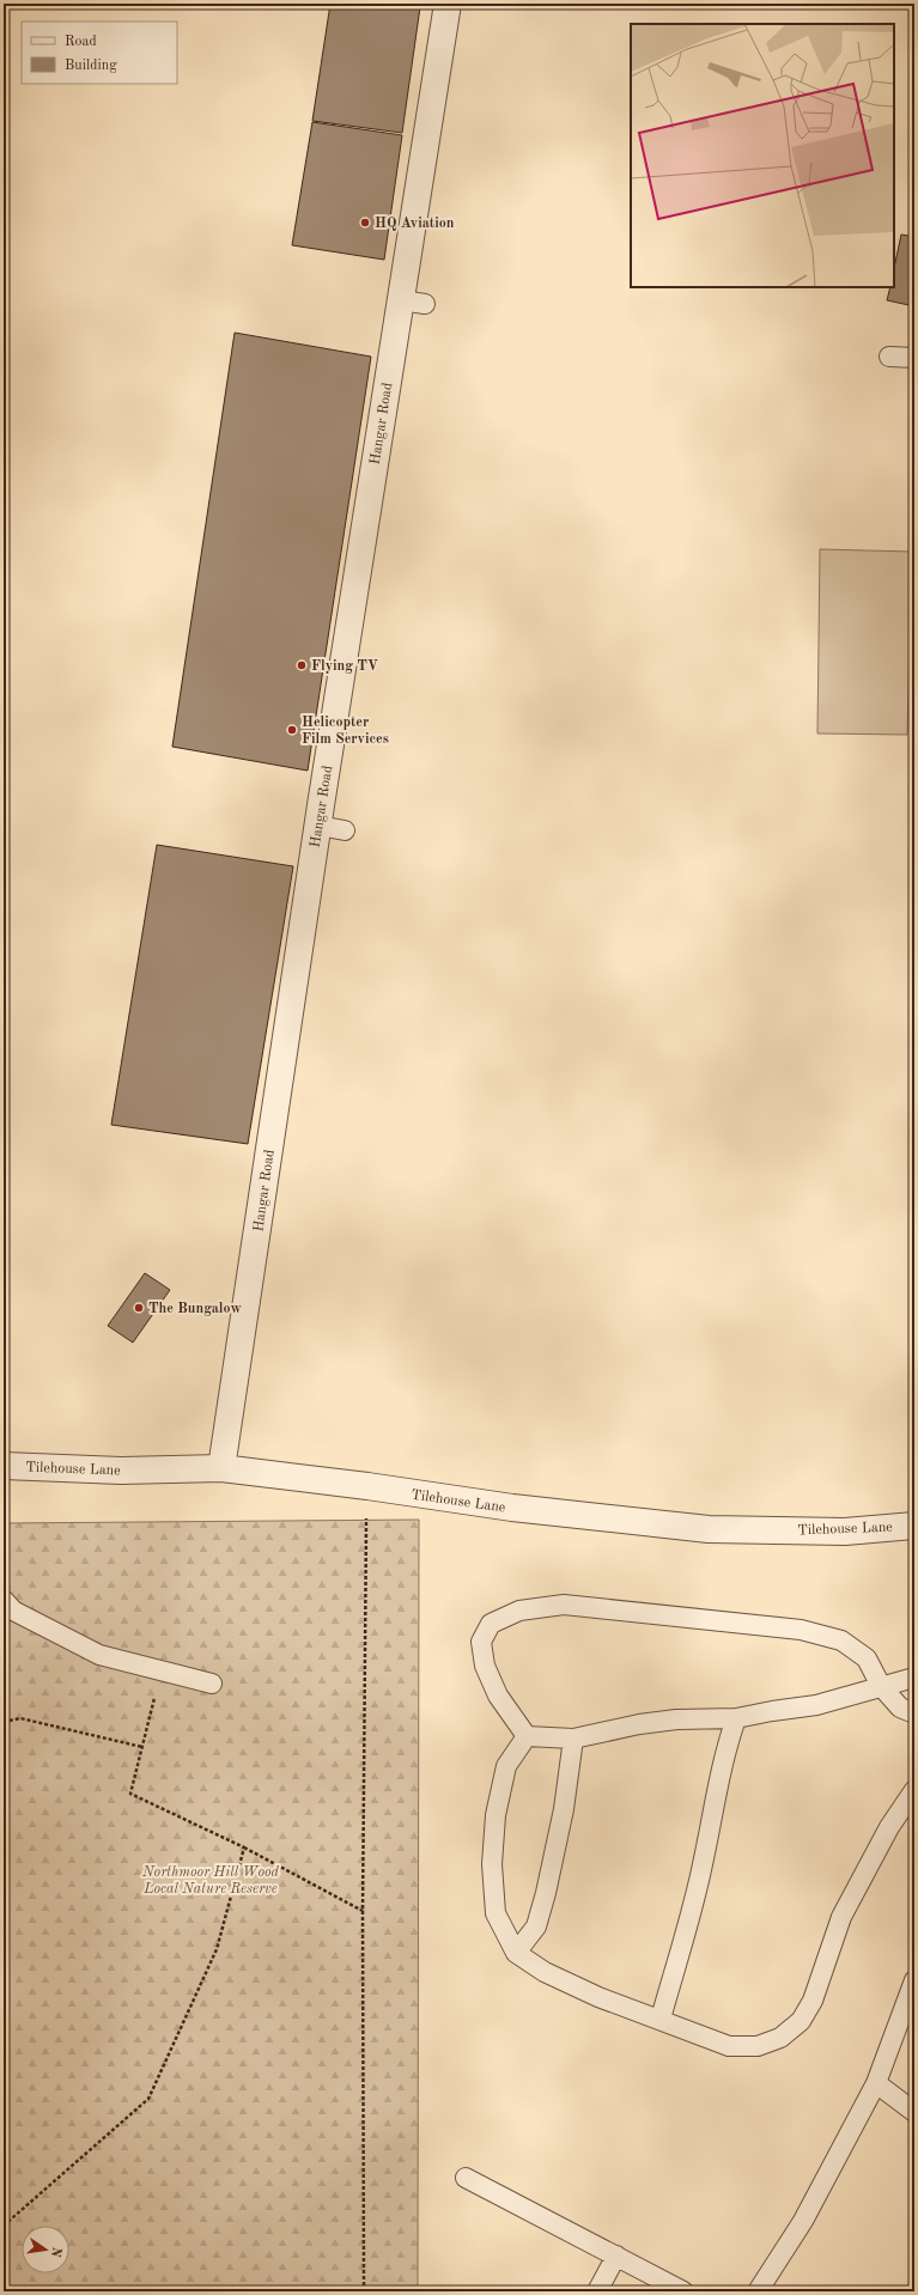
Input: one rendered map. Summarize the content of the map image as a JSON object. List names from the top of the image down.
{
  "streets": {
    "street": ["Hangar Road", "Tilehouse Lane"]
  },
  "crossings": [
    ["Hangar Road", "Tilehouse Lane"]
  ],
  "parks": ["Northmoor Hill Wood Local Nature Reserve"],
  "places": [
    "HQ Aviation",
    "Flying TV",
    "Helicopter Film Services",
    "The Bungalow"
  ],
  "legend": ["Road", "Building"],
  "north": "right"
}
